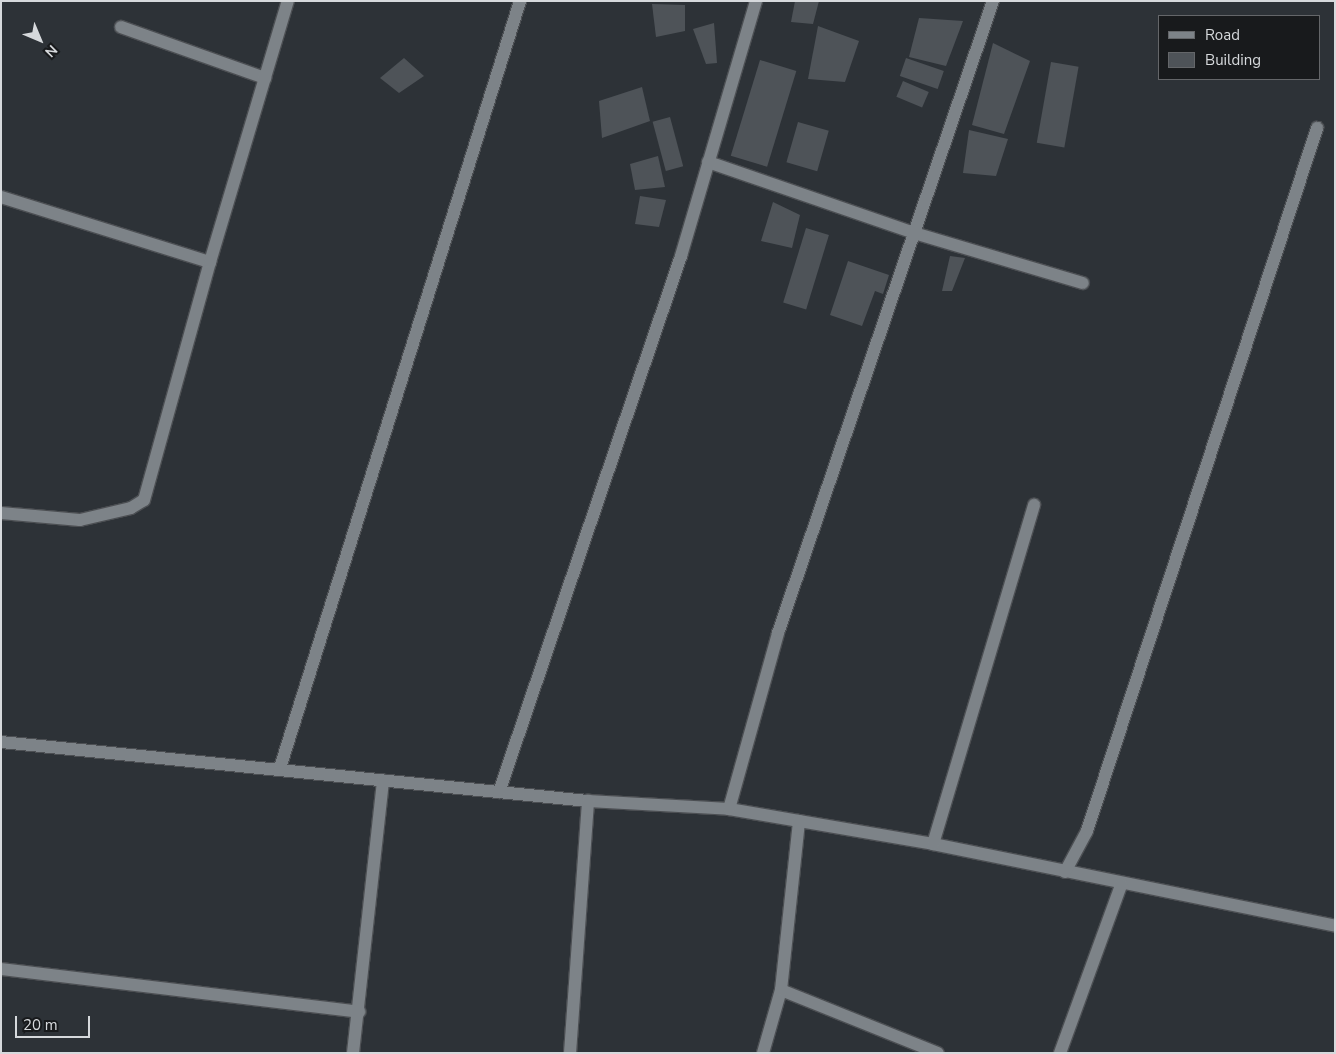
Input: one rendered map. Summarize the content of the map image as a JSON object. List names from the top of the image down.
{
  "legend": ["Road", "Building"],
  "scale_bar": "20 m",
  "north": "bottom right"
}
